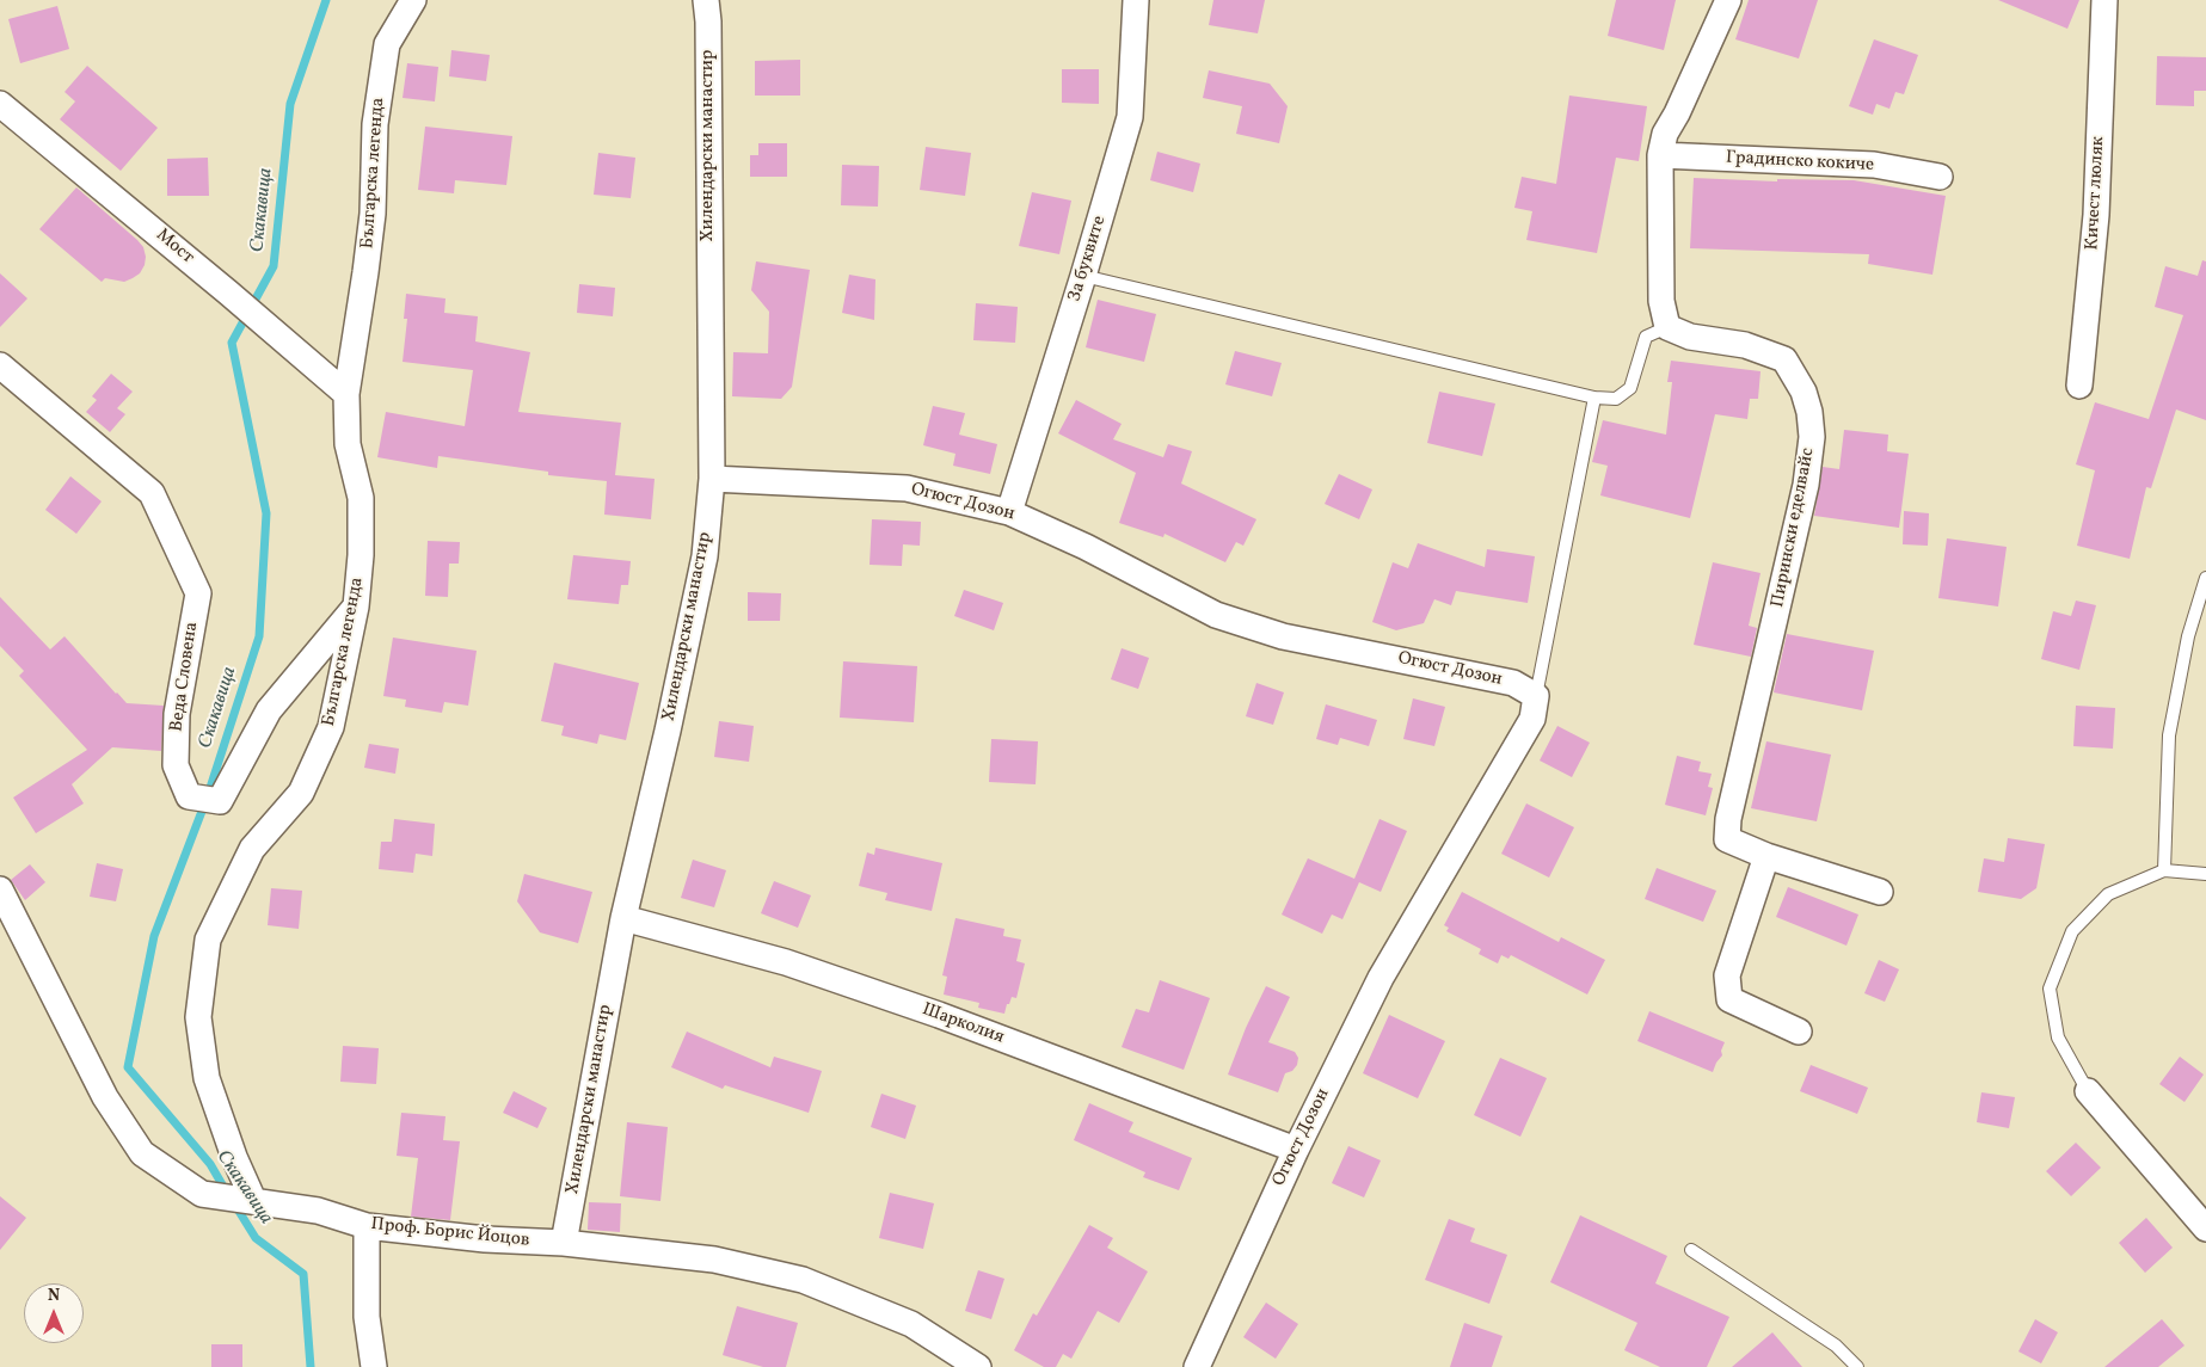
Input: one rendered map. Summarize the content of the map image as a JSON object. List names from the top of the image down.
{
  "streets": {
    "street": [
      "Хилендарски манастир",
      "Градинско кокиче",
      "Българска легенда",
      "Кичест люляк",
      "Мост",
      "За буквите",
      "Огюст Дозон",
      "Пирински еделвайс",
      "Веда Словена",
      "Шарколия",
      "Проф. Борис Йоцов"
    ]
  },
  "crossings": [
    ["Хилендарски манастир", "Огюст Дозон"],
    ["Хилендарски манастир", "Шарколия"],
    ["Хилендарски манастир", "Проф. Борис Йоцов"],
    ["Българска легенда", "Мост"],
    ["Българска легенда", "Веда Словена"],
    ["Българска легенда", "Проф. Борис Йоцов"],
    ["За буквите", "Огюст Дозон"],
    ["Огюст Дозон", "Шарколия"]
  ],
  "water": ["Скакавица"],
  "north": "top"
}
